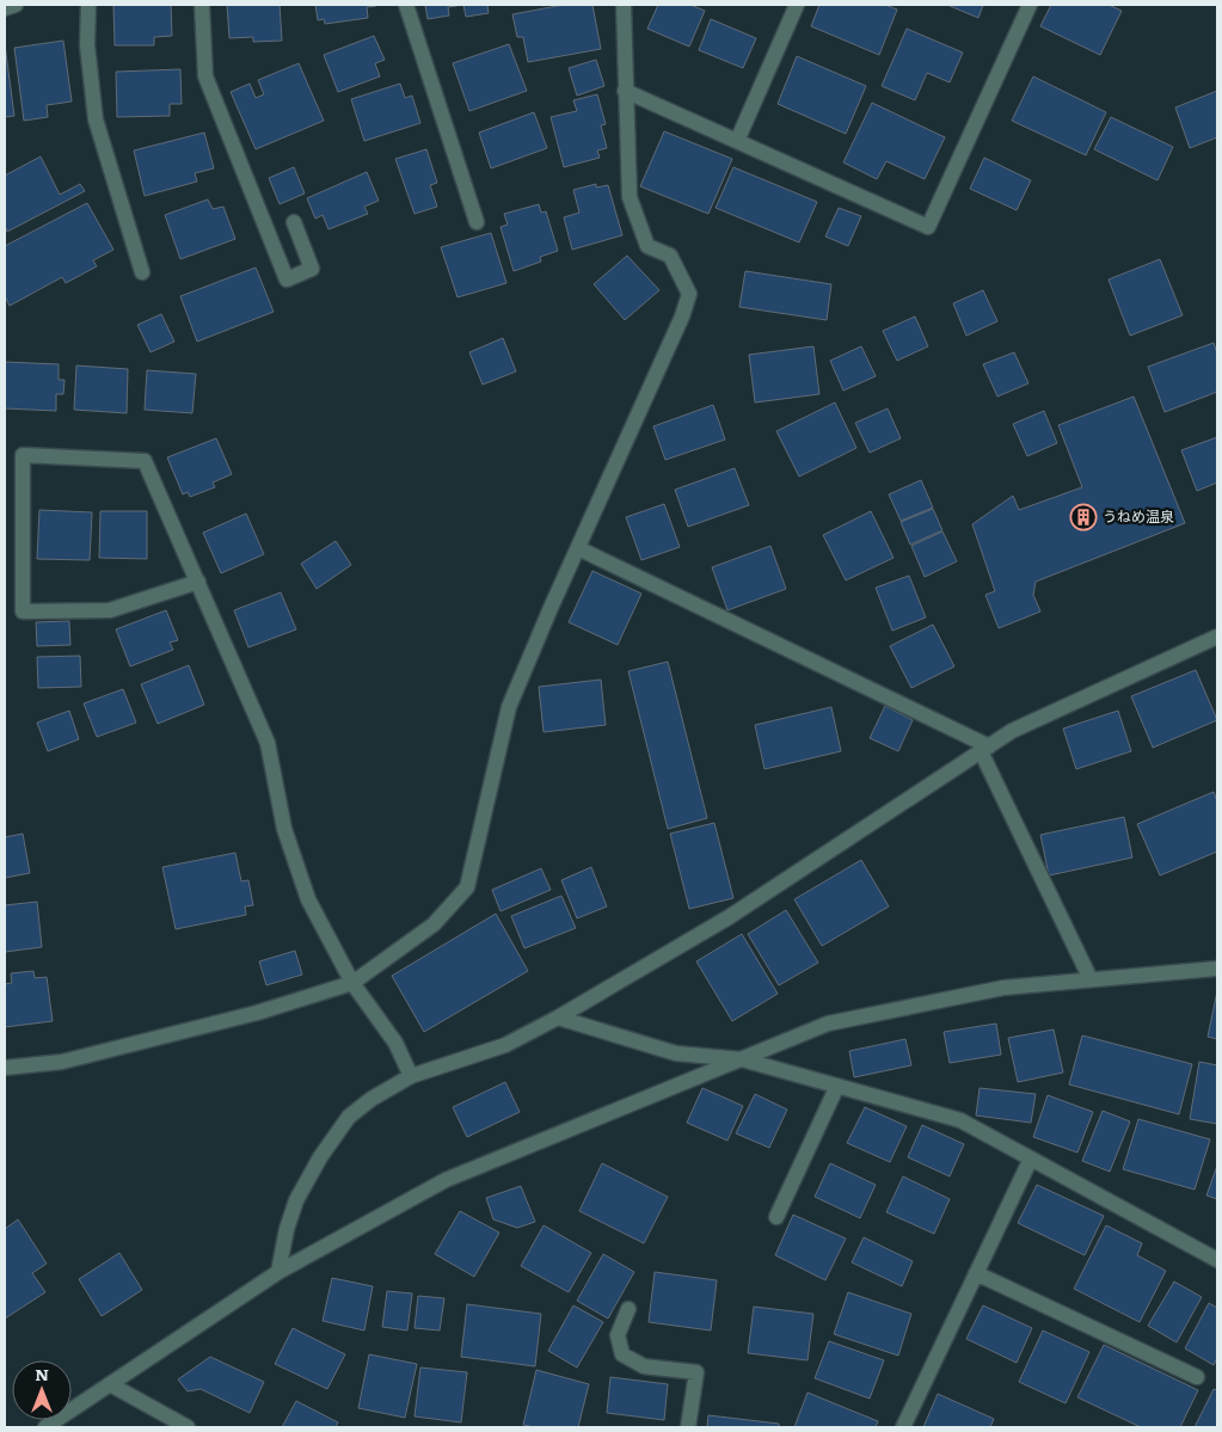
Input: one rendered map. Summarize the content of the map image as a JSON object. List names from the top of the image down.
{
  "places": {
    "building": ["うねめ温泉"]
  },
  "north": "top"
}
